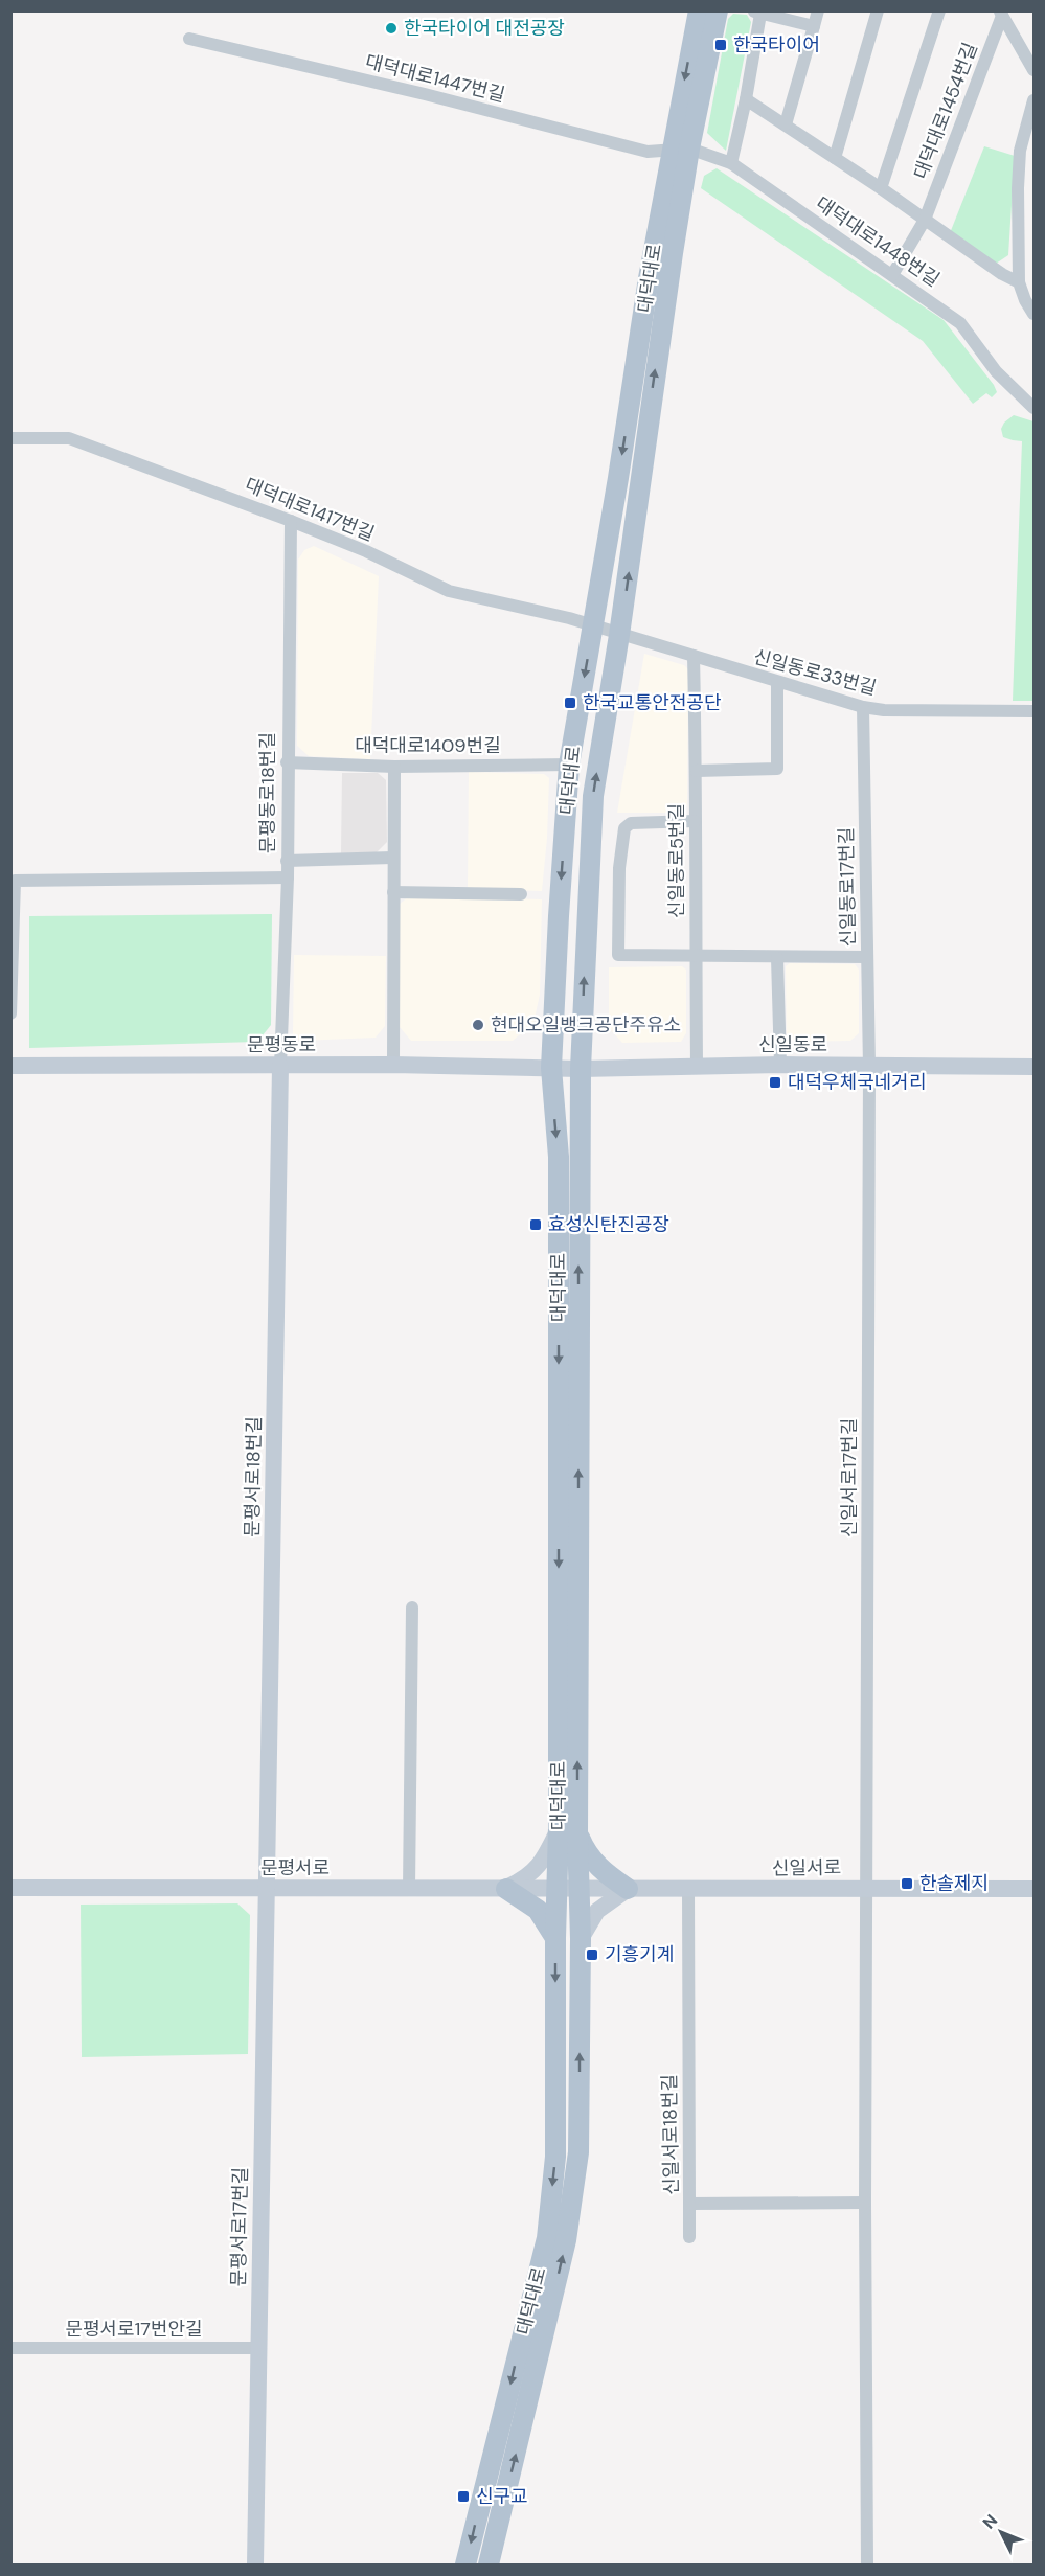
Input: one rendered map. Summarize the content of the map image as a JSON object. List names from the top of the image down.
{
  "streets": {
    "main road": [
      "대덕대로",
      "문평동로",
      "신일동로",
      "문평서로18번길",
      "문평서로",
      "신일서로",
      "문평서로17번길"
    ],
    "street": [
      "대덕대로1447번길",
      "대덕대로1454번길",
      "대덕대로1448번길",
      "대덕대로1417번길",
      "신일동로33번길",
      "대덕대로1409번길",
      "문평동로18번길",
      "신일동로5번길",
      "신일동로17번길",
      "신일서로17번길",
      "신일서로18번길",
      "문평서로17번안길"
    ]
  },
  "crossings": [
    ["대덕대로1447번길", "대덕대로1448번길"],
    ["대덕대로1447번길", "대덕대로"],
    ["대덕대로1454번길", "대덕대로1448번길"],
    ["대덕대로1448번길", "대덕대로"],
    ["대덕대로", "대덕대로1417번길"],
    ["대덕대로", "신일동로33번길"],
    ["대덕대로", "대덕대로1409번길"],
    ["대덕대로", "문평동로"],
    ["대덕대로", "신일동로"],
    ["대덕대로", "문평서로"],
    ["대덕대로", "신일서로"],
    ["대덕대로1417번길", "신일동로33번길"],
    ["대덕대로1417번길", "문평동로18번길"],
    ["신일동로33번길", "신일동로5번길"],
    ["신일동로33번길", "신일동로17번길"],
    ["대덕대로1409번길", "문평동로18번길"],
    ["문평동로18번길", "문평동로"],
    ["문평동로18번길", "문평서로18번길"],
    ["신일동로5번길", "신일동로"],
    ["신일동로17번길", "신일동로"],
    ["신일동로17번길", "신일서로17번길"],
    ["문평동로", "신일동로"],
    ["문평동로", "문평서로18번길"],
    ["신일동로", "신일서로17번길"],
    ["문평서로18번길", "문평서로"],
    ["문평서로18번길", "문평서로17번길"],
    ["신일서로17번길", "신일서로"],
    ["문평서로", "신일서로"],
    ["문평서로", "문평서로17번길"],
    ["신일서로", "신일서로18번길"],
    ["문평서로17번길", "문평서로17번안길"]
  ],
  "places": {
    "other": ["한국타이어 대전공장", "현대오일뱅크공단주유소"],
    "transit": [
      "한국타이어",
      "한국교통안전공단",
      "대덕우체국네거리",
      "효성신탄진공장",
      "한솔제지",
      "기흥기계",
      "신구교"
    ]
  },
  "north": "top left"
}
